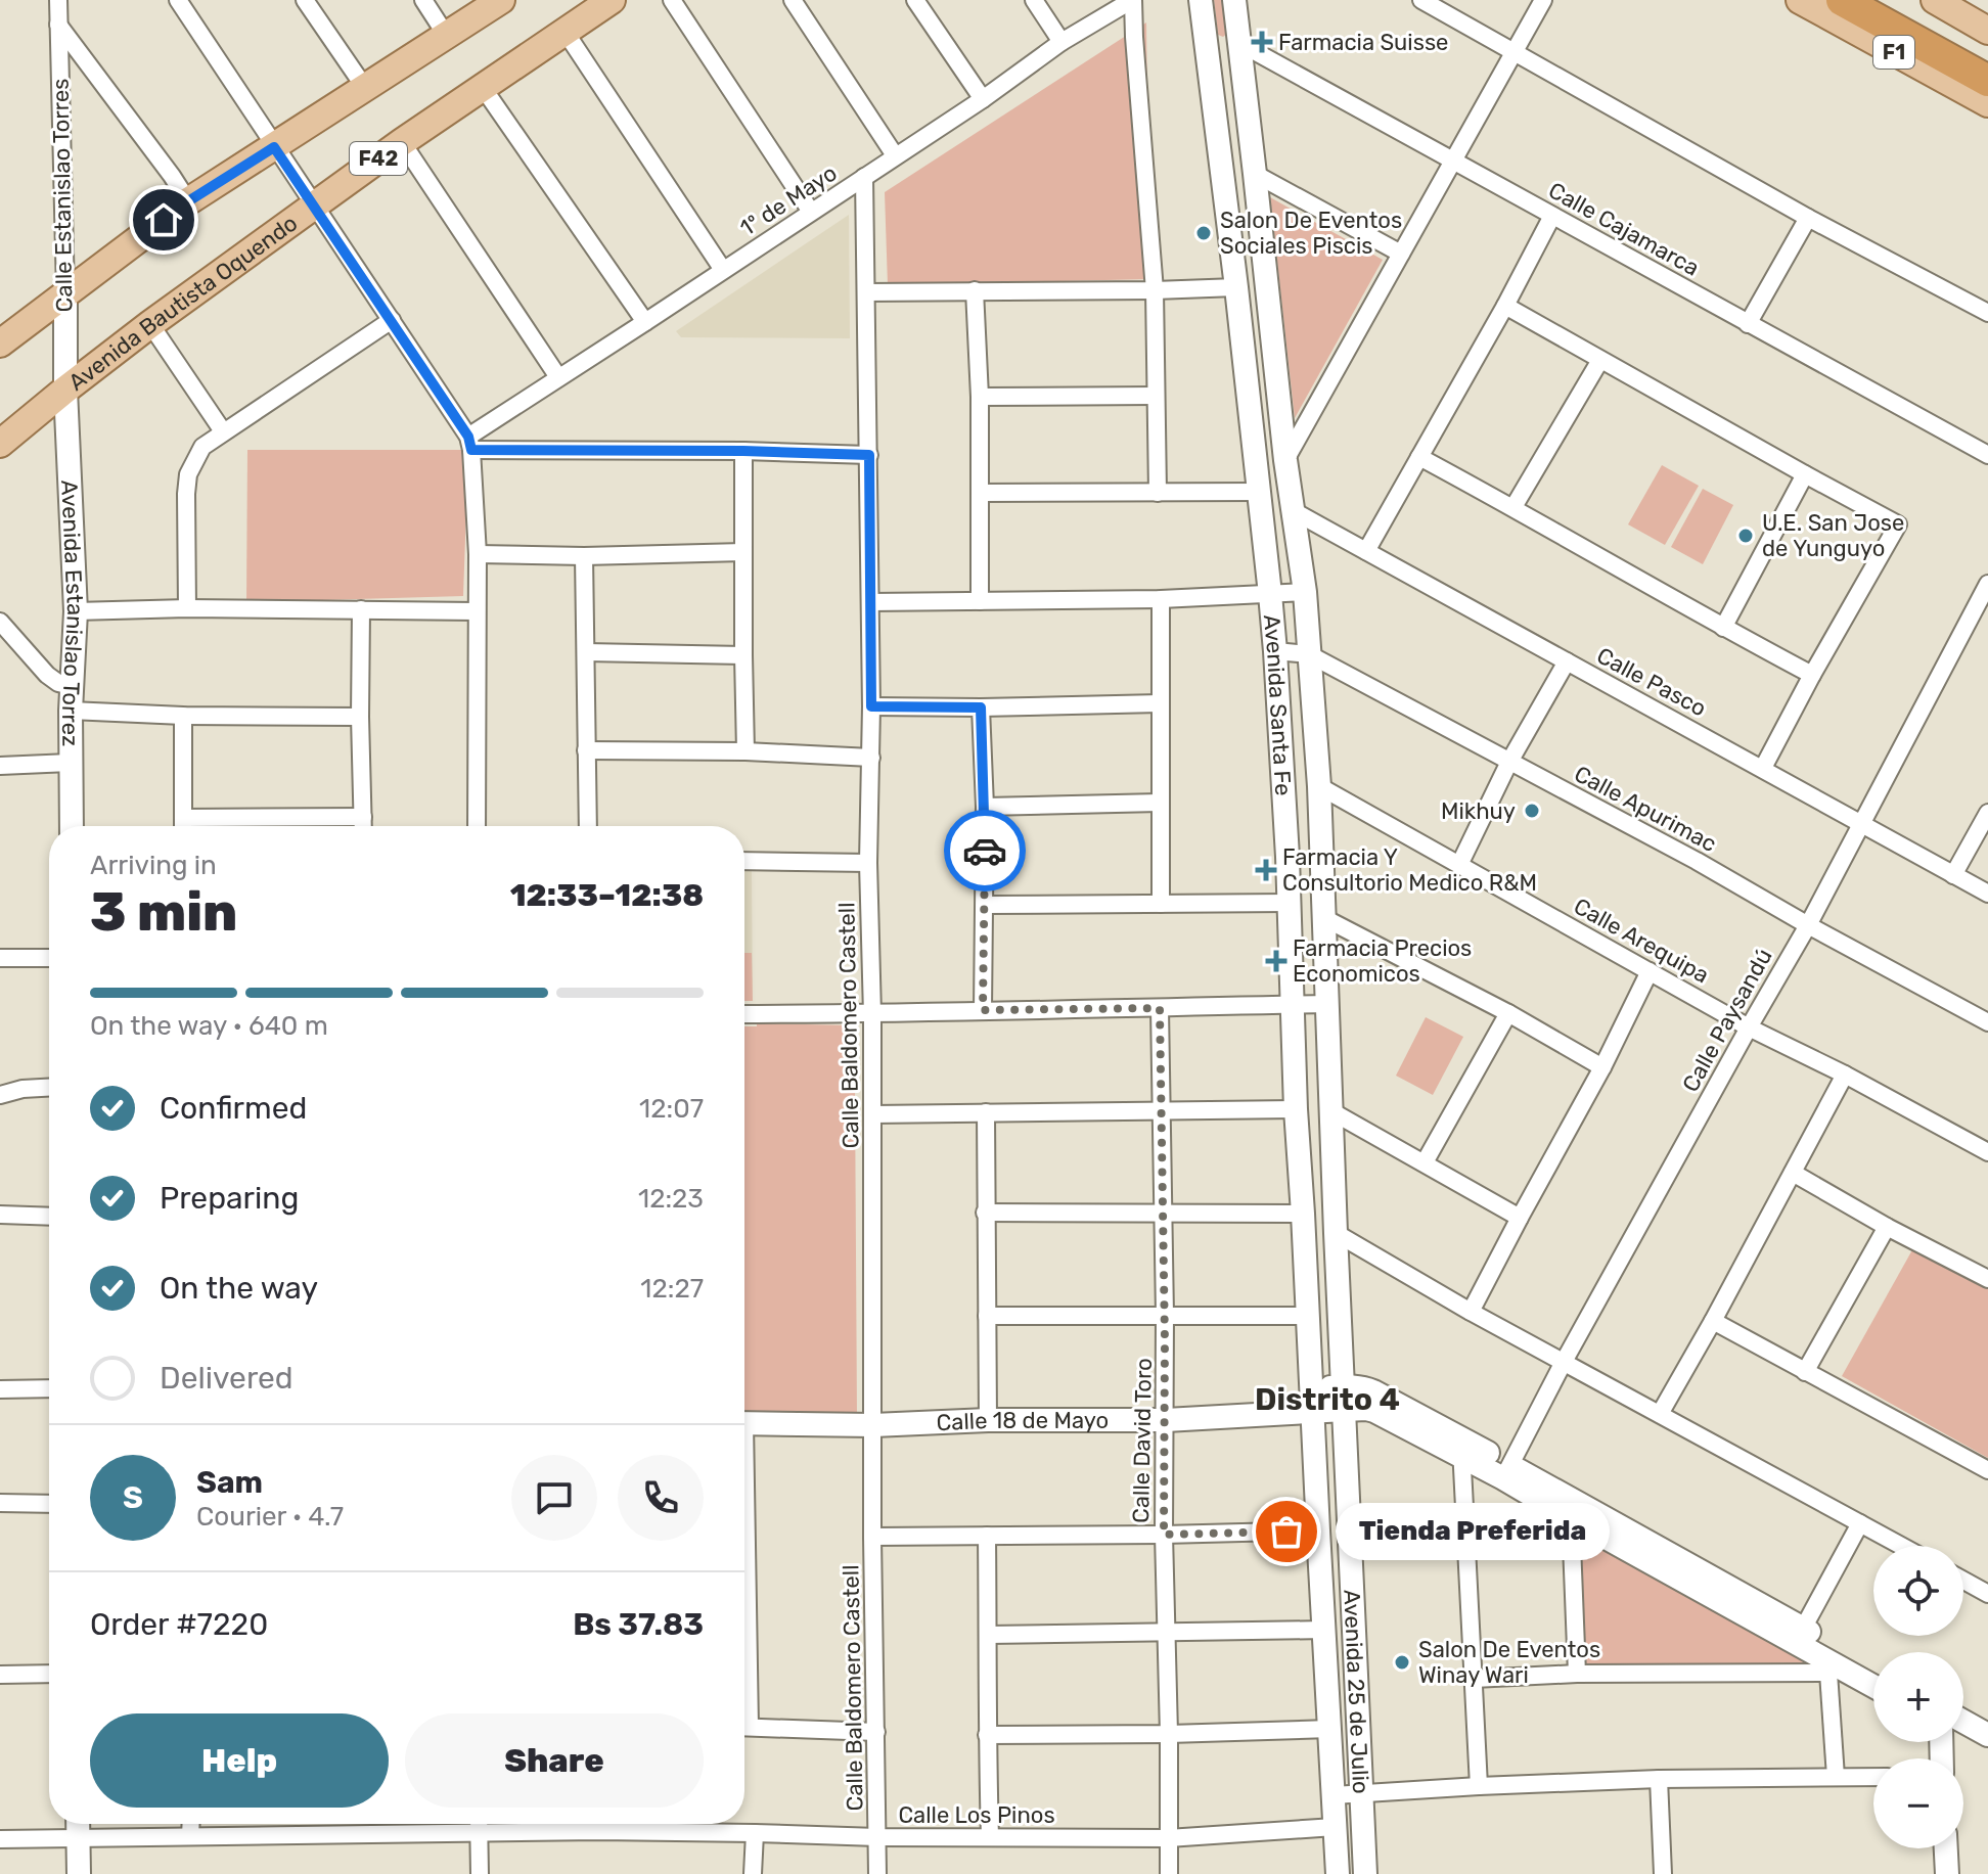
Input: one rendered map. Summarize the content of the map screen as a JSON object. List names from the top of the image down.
{
  "streets": {
    "highway": ["F1"],
    "main road": [
      "F42",
      "Calle Estanislao Torres",
      "Avenida Bautista Oquendo",
      "Avenida Estanislao Torrez",
      "Avenida Santa Fe",
      "Calle 18 de Mayo",
      "Avenida 25 de Julio"
    ],
    "street": [
      "1º de Mayo",
      "Calle Cajamarca",
      "Calle Pasco",
      "Calle Apurimac",
      "Calle Arequipa",
      "Calle Paysandú",
      "Calle Baldomero Castell",
      "Calle David Toro",
      "Calle Los Pinos"
    ]
  },
  "crossings": [
    ["Calle Estanislao Torres", "Avenida Bautista Oquendo"],
    ["Calle Estanislao Torres", "Avenida Estanislao Torrez"],
    ["1º de Mayo", "Calle Baldomero Castell"],
    ["Calle Cajamarca", "Avenida Santa Fe"],
    ["Avenida Bautista Oquendo", "Avenida Estanislao Torrez"],
    ["Calle Pasco", "Avenida Santa Fe"],
    ["Calle Pasco", "Calle Paysandú"],
    ["Avenida Santa Fe", "Calle Apurimac"],
    ["Avenida Santa Fe", "Calle Arequipa"],
    ["Avenida Santa Fe", "Calle 18 de Mayo"],
    ["Avenida Santa Fe", "Avenida 25 de Julio"],
    ["Calle Apurimac", "Calle Paysandú"],
    ["Calle Arequipa", "Calle Paysandú"],
    ["Calle Baldomero Castell", "Calle 18 de Mayo"],
    ["Calle Baldomero Castell", "Calle Los Pinos"],
    ["Calle 18 de Mayo", "Calle David Toro"],
    ["Calle 18 de Mayo", "Avenida 25 de Julio"],
    ["Calle David Toro", "Calle Los Pinos"],
    ["Avenida 25 de Julio", "Calle Los Pinos"]
  ],
  "districts": ["Distrito 4"],
  "places": {
    "health": ["Farmacia Suisse", "Farmacia Y Consultorio Medico R&M", "Farmacia Precios Economicos"],
    "other": [
      "Salon De Eventos Sociales Piscis",
      "U.E. San Jose de Yunguyo",
      "Mikhuy",
      "Tienda Preferida",
      "Salon De Eventos Winay Wari"
    ]
  },
  "page": {
    "heading": ["3 min", "Arriving in", "12:33–12:38"],
    "panel": [
      "Sam",
      "Courier · 4.7",
      "Order #7220",
      "Bs 37.83"
    ],
    "bar": "On the way · 640 m",
    "list": [
      ["Confirmed", "12:07"],
      ["Preparing", "12:23"],
      ["On the way", "12:27"],
      "Delivered"
    ],
    "round": "S",
    "bubble": "Tienda Preferida",
    "map_buttons": ["+", "−"],
    "buttons": ["Help", "Share"]
  }
}
